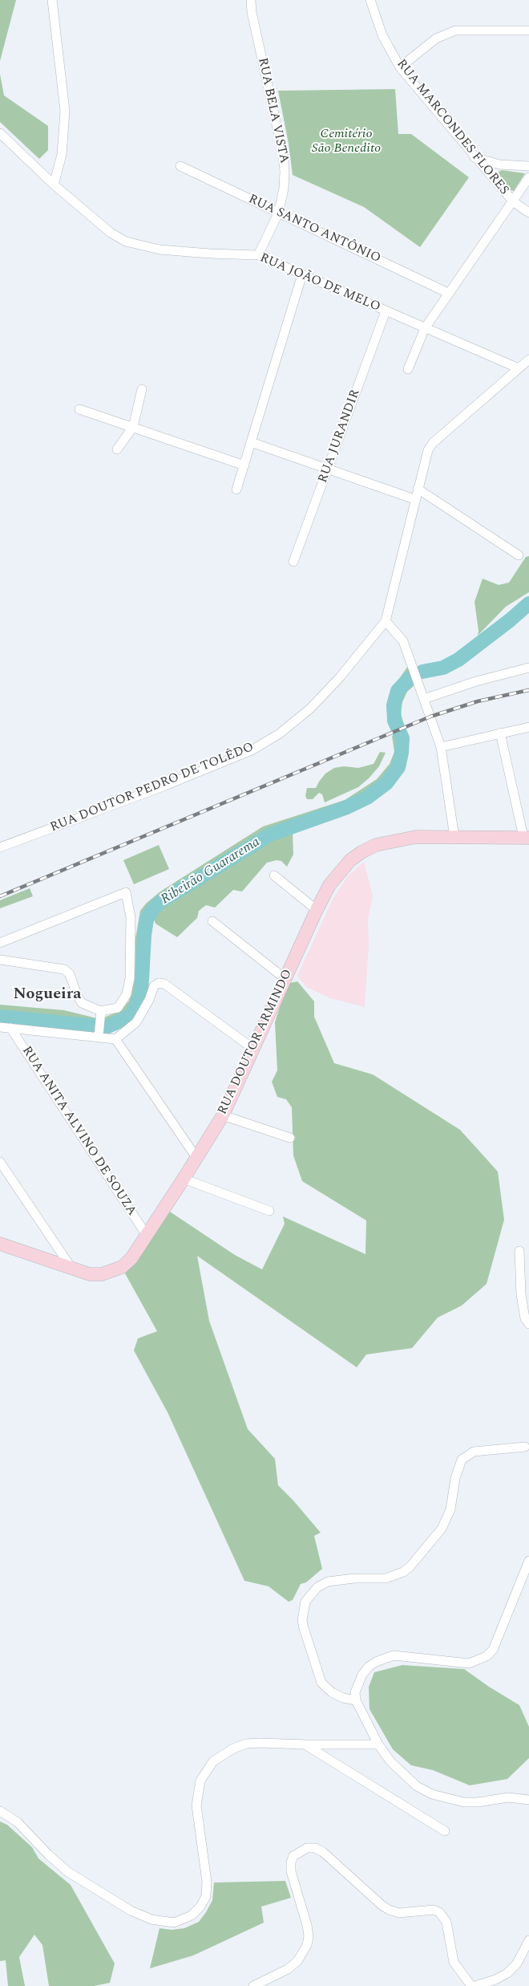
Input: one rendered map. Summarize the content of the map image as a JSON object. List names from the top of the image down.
{
  "streets": {
    "street": [
      "RUA BELA VISTA",
      "RUA MARCONDES FLORES",
      "RUA SANTO ANTÔNIO",
      "RUA JOÃO DE MELO",
      "RUA JURANDIR",
      "RUA DOUTOR PEDRO DE TOLÊDO",
      "RUA DOUTOR ARMINDO",
      "RUA ANITA ALVINO DE SOUZA"
    ]
  },
  "crossings": [
    ["RUA BELA VISTA", "RUA SANTO ANTÔNIO"],
    ["RUA BELA VISTA", "RUA JOÃO DE MELO"],
    ["RUA JOÃO DE MELO", "RUA JURANDIR"],
    ["RUA JOÃO DE MELO", "RUA DOUTOR PEDRO DE TOLÊDO"],
    ["RUA DOUTOR ARMINDO", "RUA ANITA ALVINO DE SOUZA"]
  ],
  "districts": ["Nogueira"],
  "water": ["Ribeirão Guararema"],
  "parks": ["Cemitério São Benedito"]
}
